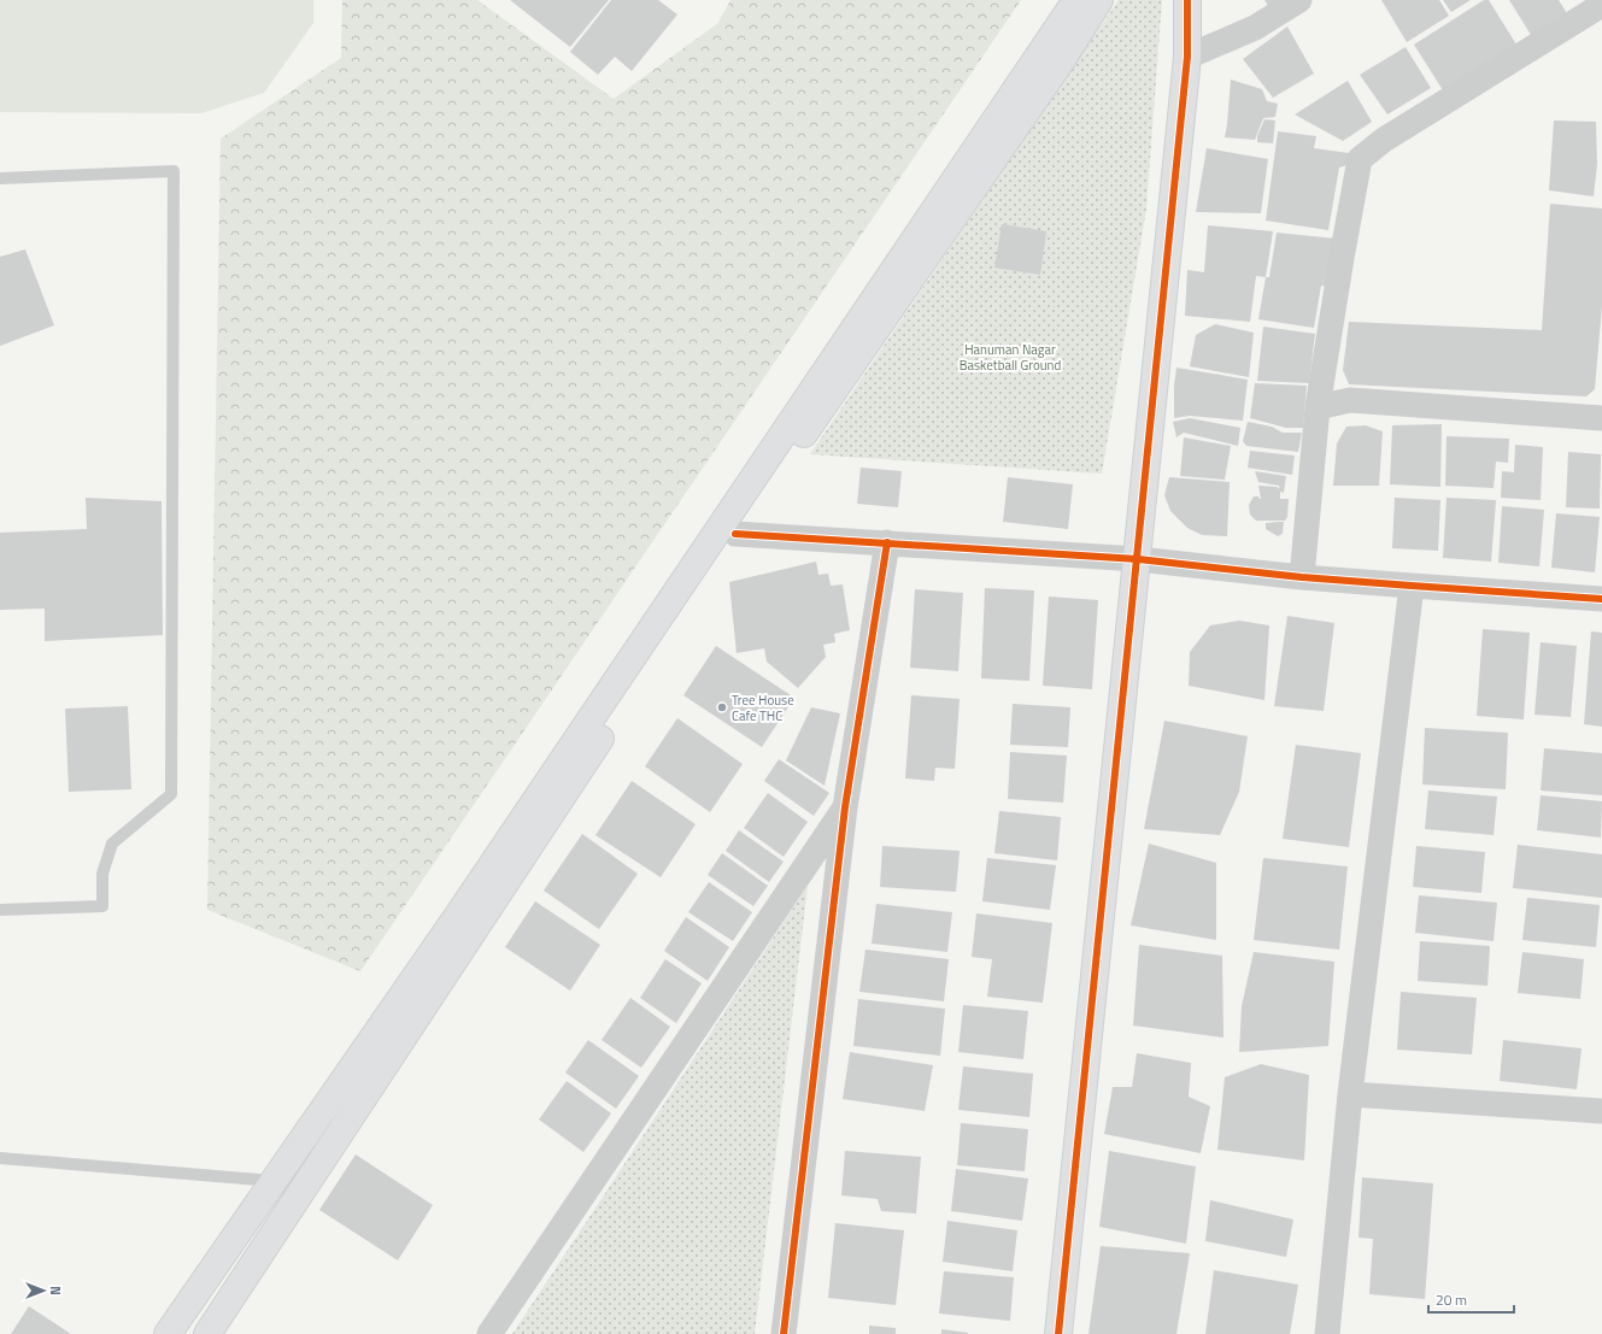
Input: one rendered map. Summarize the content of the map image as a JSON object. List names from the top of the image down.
{
  "parks": ["Hanuman Nagar Basketball Ground"],
  "places": ["Tree House Cafe THC"],
  "scale_bar": "20 m",
  "north": "right"
}
